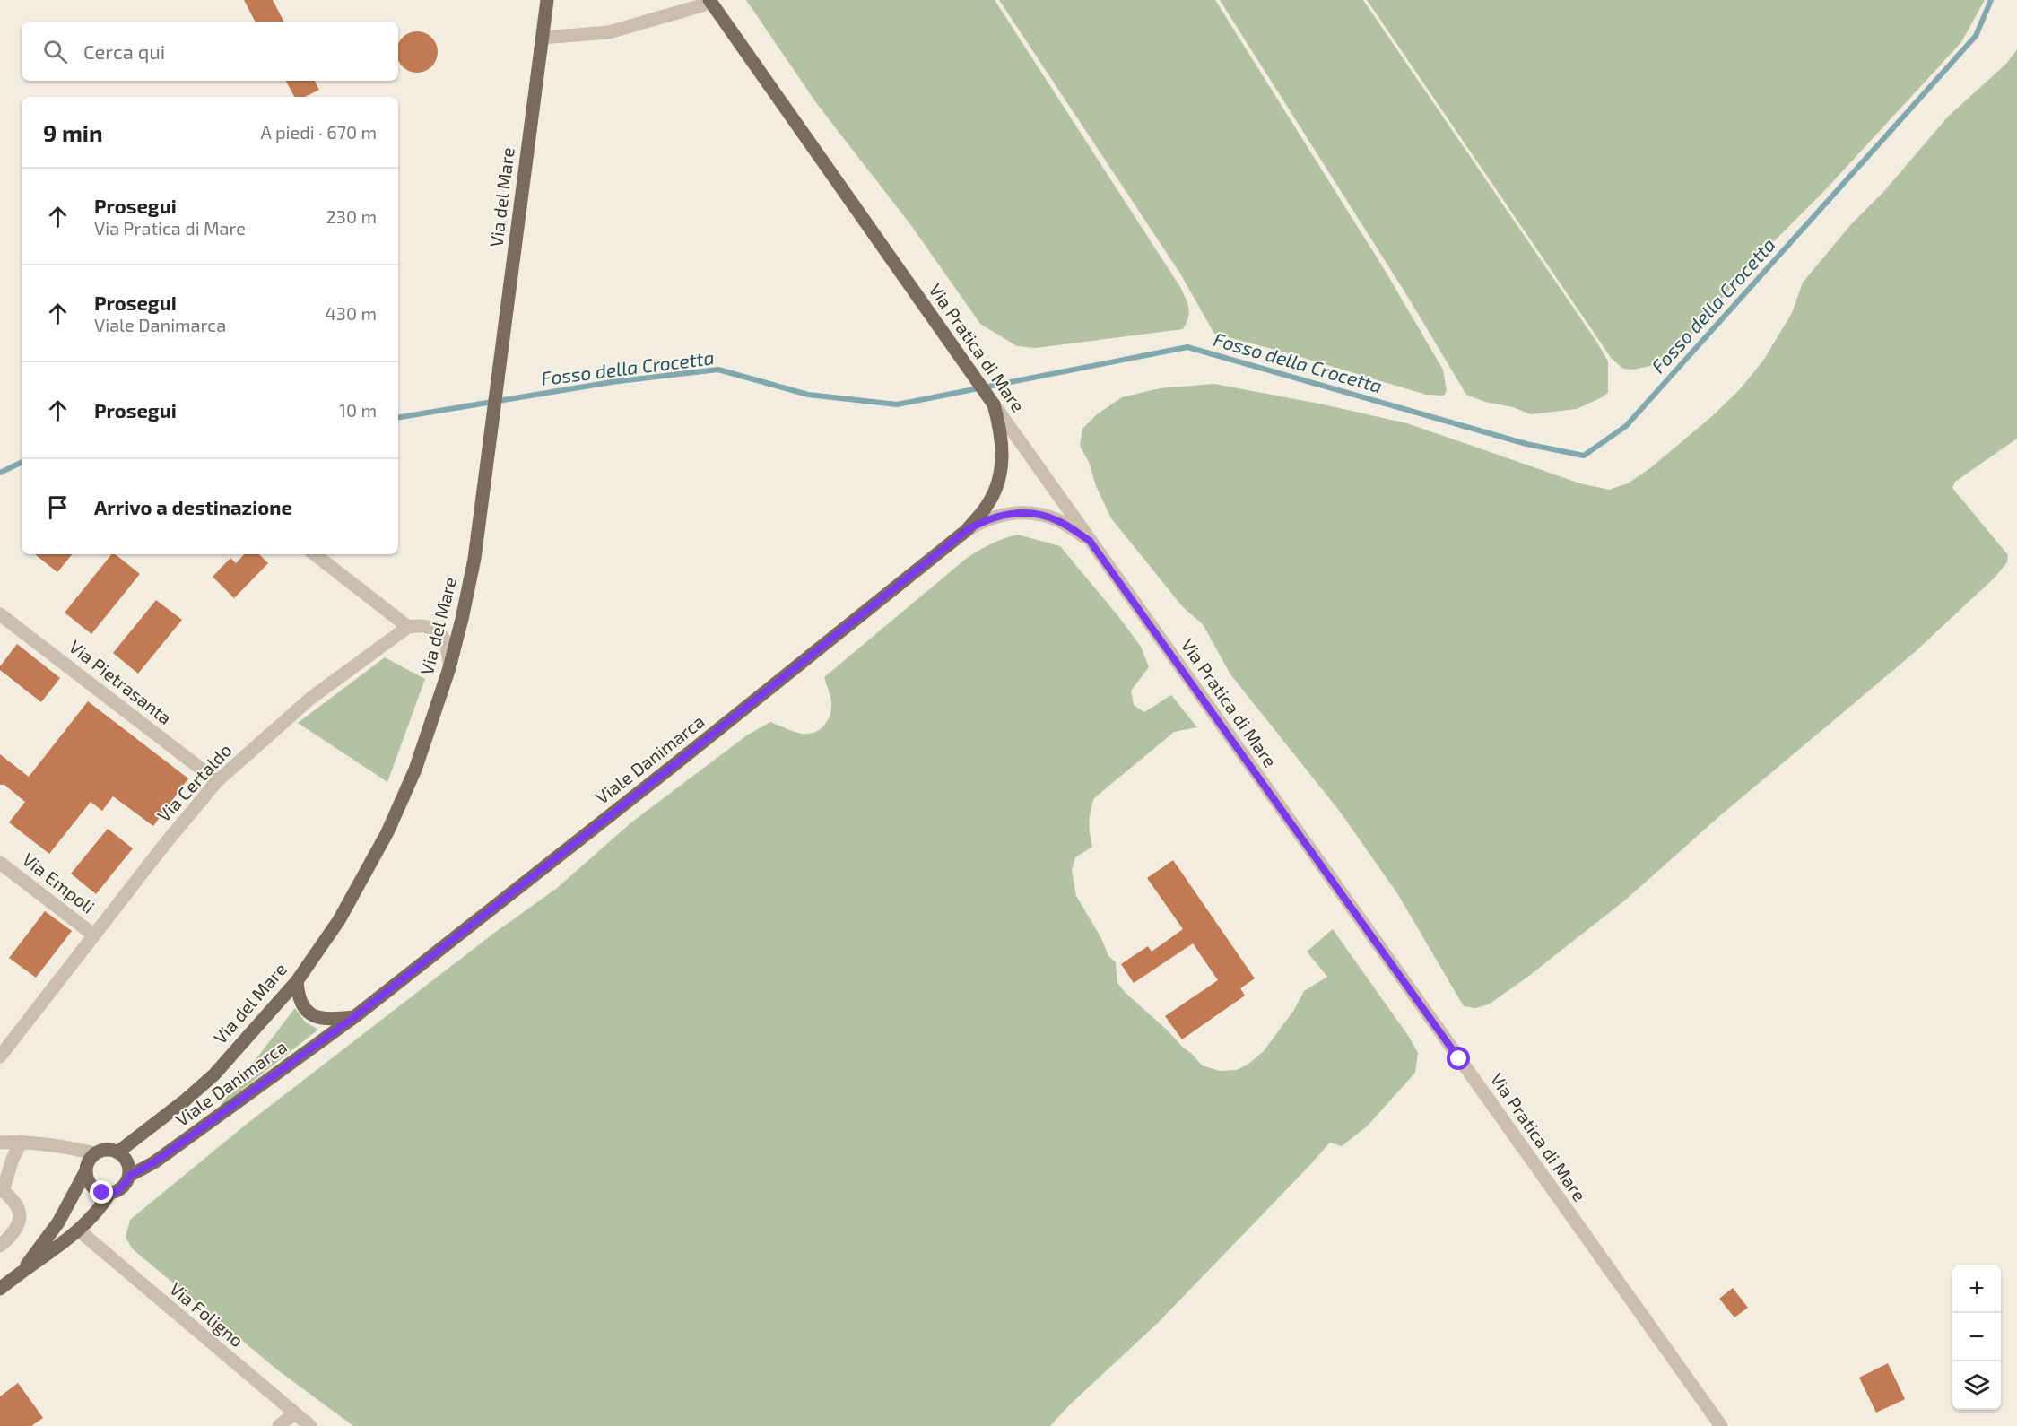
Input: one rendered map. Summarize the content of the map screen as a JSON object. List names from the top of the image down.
{
  "streets": {
    "main road": ["Via del Mare", "Via Pratica di Mare", "Viale Danimarca"],
    "street": [
      "Via Pietrasanta",
      "Via Certaldo",
      "Via Empoli",
      "Via Foligno"
    ]
  },
  "crossings": [
    ["Via del Mare", "Viale Danimarca"],
    ["Via Pratica di Mare", "Viale Danimarca"],
    ["Via Pietrasanta", "Via Certaldo"],
    ["Via Certaldo", "Via Empoli"]
  ],
  "water": ["Fosso della Crocetta"],
  "page": {
    "search": "Cerca qui",
    "heading": ["9 min", "A piedi · 670 m"],
    "list": [
      ["Prosegui", "Via Pratica di Mare", "230 m"],
      ["Prosegui", "Viale Danimarca", "430 m"],
      ["Prosegui", "10 m"],
      "Arrivo a destinazione"
    ],
    "map_buttons": ["+", "−"]
  }
}
